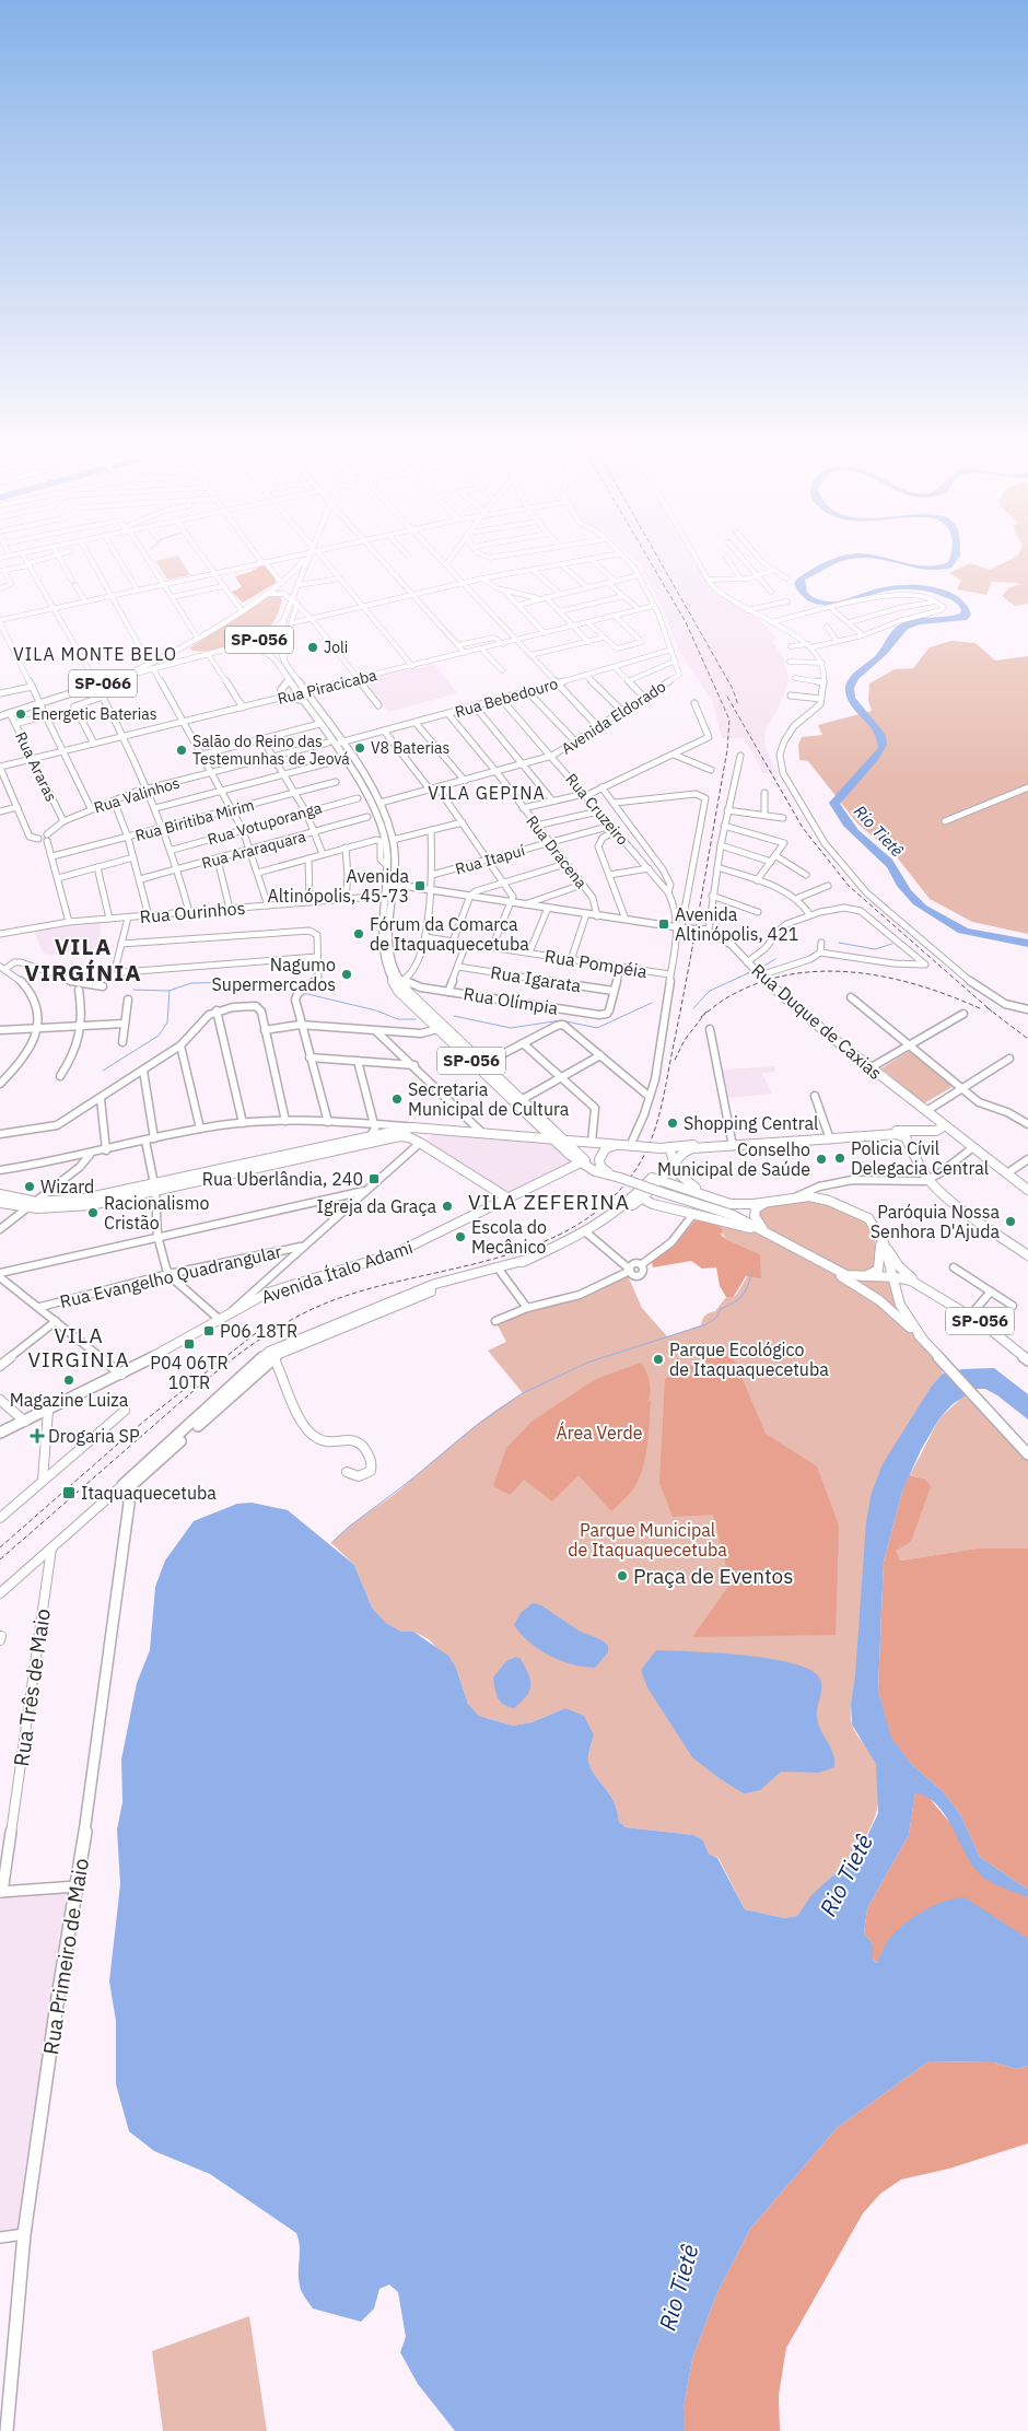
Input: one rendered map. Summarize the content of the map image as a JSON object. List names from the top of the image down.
{
  "streets": {
    "main road": [
      "SP-056",
      "SP-066",
      "Rua Duque de Caxias",
      "Avenida Ítalo Adami",
      "Rua Primeiro de Maio"
    ],
    "street": [
      "Rua Piracicaba",
      "Rua Bebedouro",
      "Avenida Eldorado",
      "Rua Araras",
      "Rua Valinhos",
      "Rua Cruzeiro",
      "Rua Biritiba Mirim",
      "Rua Votuporanga",
      "Rua Araraquara",
      "Rua Dracena",
      "Rua Itapuí",
      "Rua Ourinhos",
      "Rua Pompéia",
      "Rua Igarata",
      "Rua Olímpia",
      "Rua Evangelho Quadrangular",
      "Rua Três de Maio"
    ]
  },
  "crossings": [
    ["SP-056", "SP-066"],
    ["SP-056", "Rua Piracicaba"],
    ["SP-056", "Rua Bebedouro"],
    ["SP-056", "Avenida Eldorado"],
    ["SP-056", "Rua Valinhos"],
    ["SP-056", "Rua Ourinhos"],
    ["SP-056", "Rua Olímpia"],
    ["SP-056", "Rua Duque de Caxias"],
    ["SP-056", "Avenida Ítalo Adami"],
    ["SP-066", "Rua Araras"],
    ["Rua Piracicaba", "Avenida Eldorado"],
    ["Rua Piracicaba", "Rua Araras"],
    ["Rua Bebedouro", "Avenida Eldorado"],
    ["Rua Bebedouro", "Rua Cruzeiro"],
    ["Rua Bebedouro", "Rua Dracena"],
    ["Avenida Eldorado", "Rua Cruzeiro"],
    ["Avenida Eldorado", "Rua Dracena"],
    ["Rua Araras", "Rua Valinhos"],
    ["Rua Cruzeiro", "Rua Itapuí"],
    ["Rua Cruzeiro", "Rua Duque de Caxias"],
    ["Rua Dracena", "Rua Itapuí"],
    ["Rua Dracena", "Rua Duque de Caxias"],
    ["Rua Igarata", "Rua Olímpia"]
  ],
  "districts": [
    "VILA MONTE BELO",
    "VILA GEPINA",
    "VILA VIRGÍNIA",
    "VILA ZEFERINA",
    "VILA VIRGINIA"
  ],
  "water": ["Rio Tietê"],
  "parks": ["Área Verde", "Parque Municipal de Itaquaquecetuba"],
  "places": {
    "other": [
      "Joli",
      "Energetic Baterias",
      "V8 Baterias",
      "Salão do Reino das Testemunhas de Jeová",
      "Fórum da Comarca de Itaquaquecetuba",
      "Nagumo Supermercados",
      "Secretaria Municipal de Cultura",
      "Shopping Central",
      "Policia Cívil Delegacia Central",
      "Conselho Municipal de Saúde",
      "Wizard",
      "Igreja da Graça",
      "Racionalismo Cristão",
      "Paróquia Nossa Senhora D'Ajuda",
      "Escola do Mecânico",
      "Parque Ecológico de Itaquaquecetuba",
      "Magazine Luiza",
      "Praça de Eventos"
    ],
    "transit": [
      "Avenida Altinópolis, 45-73",
      "Avenida Altinópolis, 421",
      "Rua Uberlândia, 240",
      "P06 18TR",
      "P04 06TR 10TR",
      "Itaquaquecetuba"
    ],
    "health": ["Drogaria SP"]
  }
}
